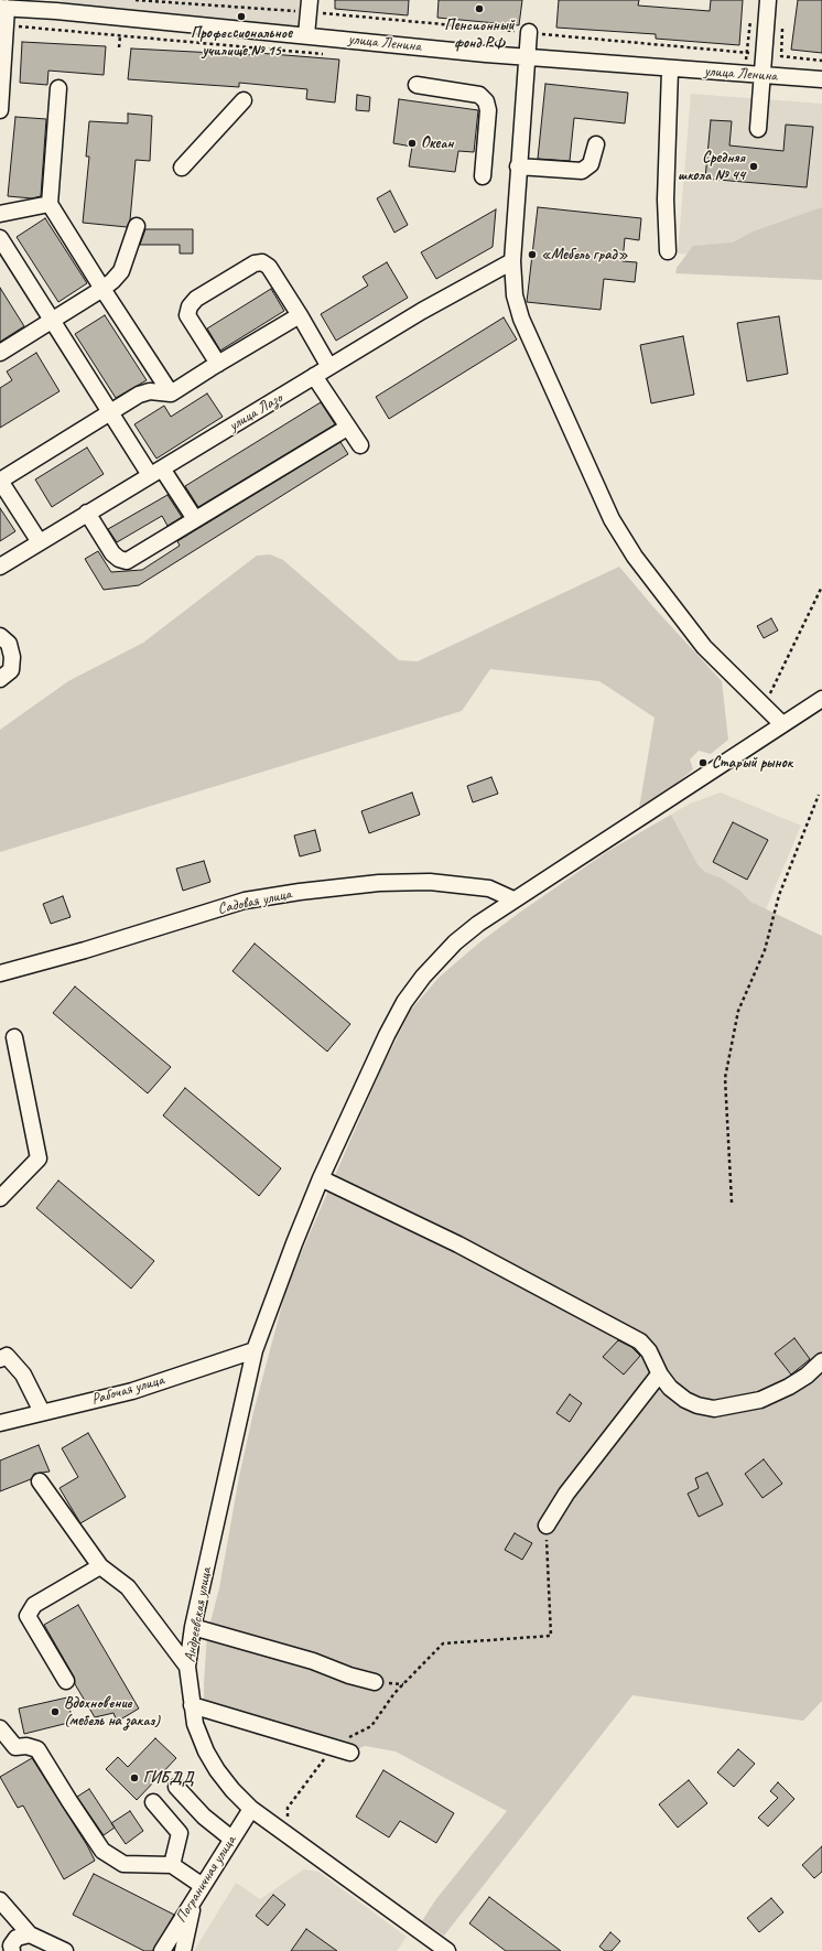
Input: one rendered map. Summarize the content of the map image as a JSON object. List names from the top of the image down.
{
  "streets": {
    "street": [
      "улица Ленина",
      "улица Лазо",
      "Садовая улица",
      "Рабочая улица",
      "Андреевская улица",
      "Пограничная улица"
    ]
  },
  "crossings": [
    ["Садовая улица", "Андреевская улица"],
    ["Рабочая улица", "Андреевская улица"],
    ["Андреевская улица", "Пограничная улица"]
  ],
  "places": [
    "Пенсионный фонд РФ",
    "Профессиональное училище № 15",
    "Океан",
    "Средняя школа № 44",
    "«Мебель град»",
    "Старый рынок",
    "Вдохновение (мебель на заказ)",
    "ГИБДД"
  ]
}
